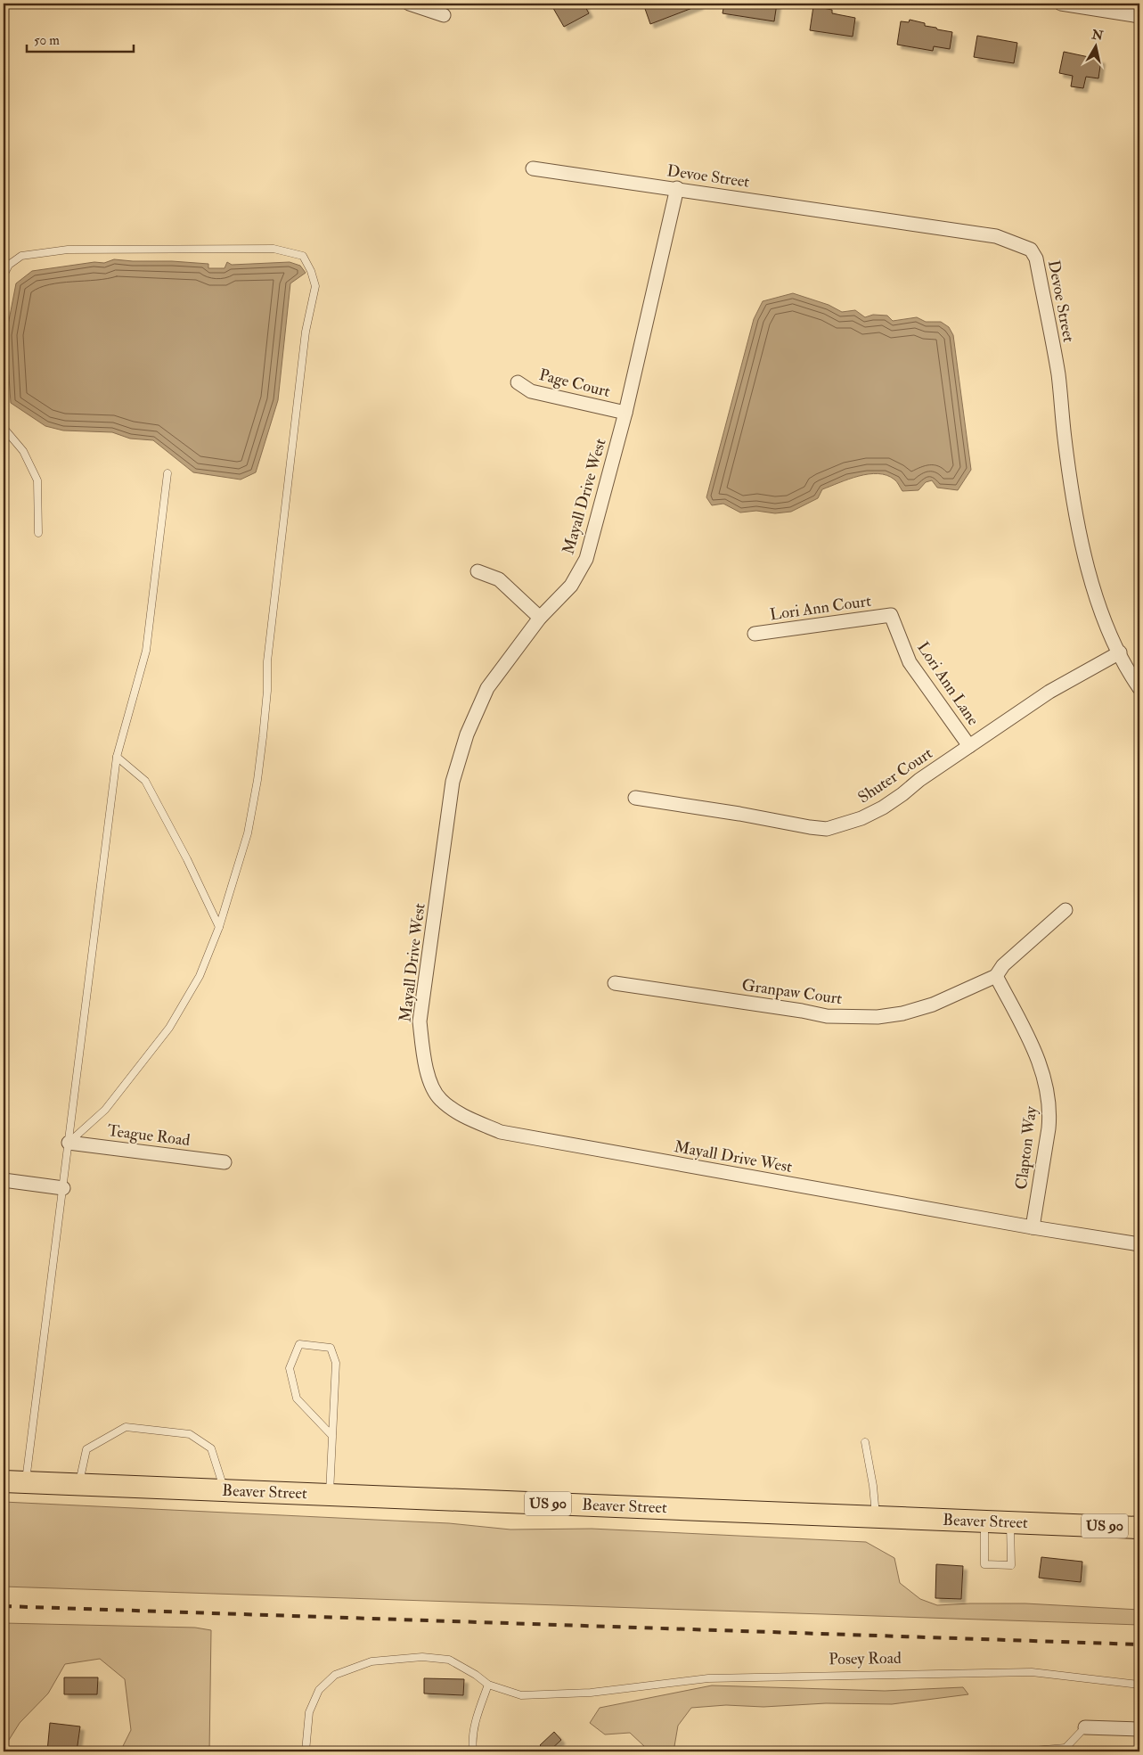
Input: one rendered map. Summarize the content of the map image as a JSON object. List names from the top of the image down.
{
  "streets": {
    "main road": ["Beaver Street", "US 90"],
    "street": [
      "Devoe Street",
      "Page Court",
      "Mayall Drive West",
      "Lori Ann Court",
      "Lori Ann Lane",
      "Shuter Court",
      "Granpaw Court",
      "Teague Road",
      "Clapton Way"
    ],
    "lane": ["Posey Road"]
  },
  "crossings": [
    ["Devoe Street", "Mayall Drive West"],
    ["Devoe Street", "Shuter Court"],
    ["Page Court", "Mayall Drive West"],
    ["Mayall Drive West", "Clapton Way"],
    ["Lori Ann Court", "Lori Ann Lane"],
    ["Lori Ann Lane", "Shuter Court"],
    ["Granpaw Court", "Clapton Way"]
  ],
  "scale_bar": "50 m",
  "north": "top"
}
